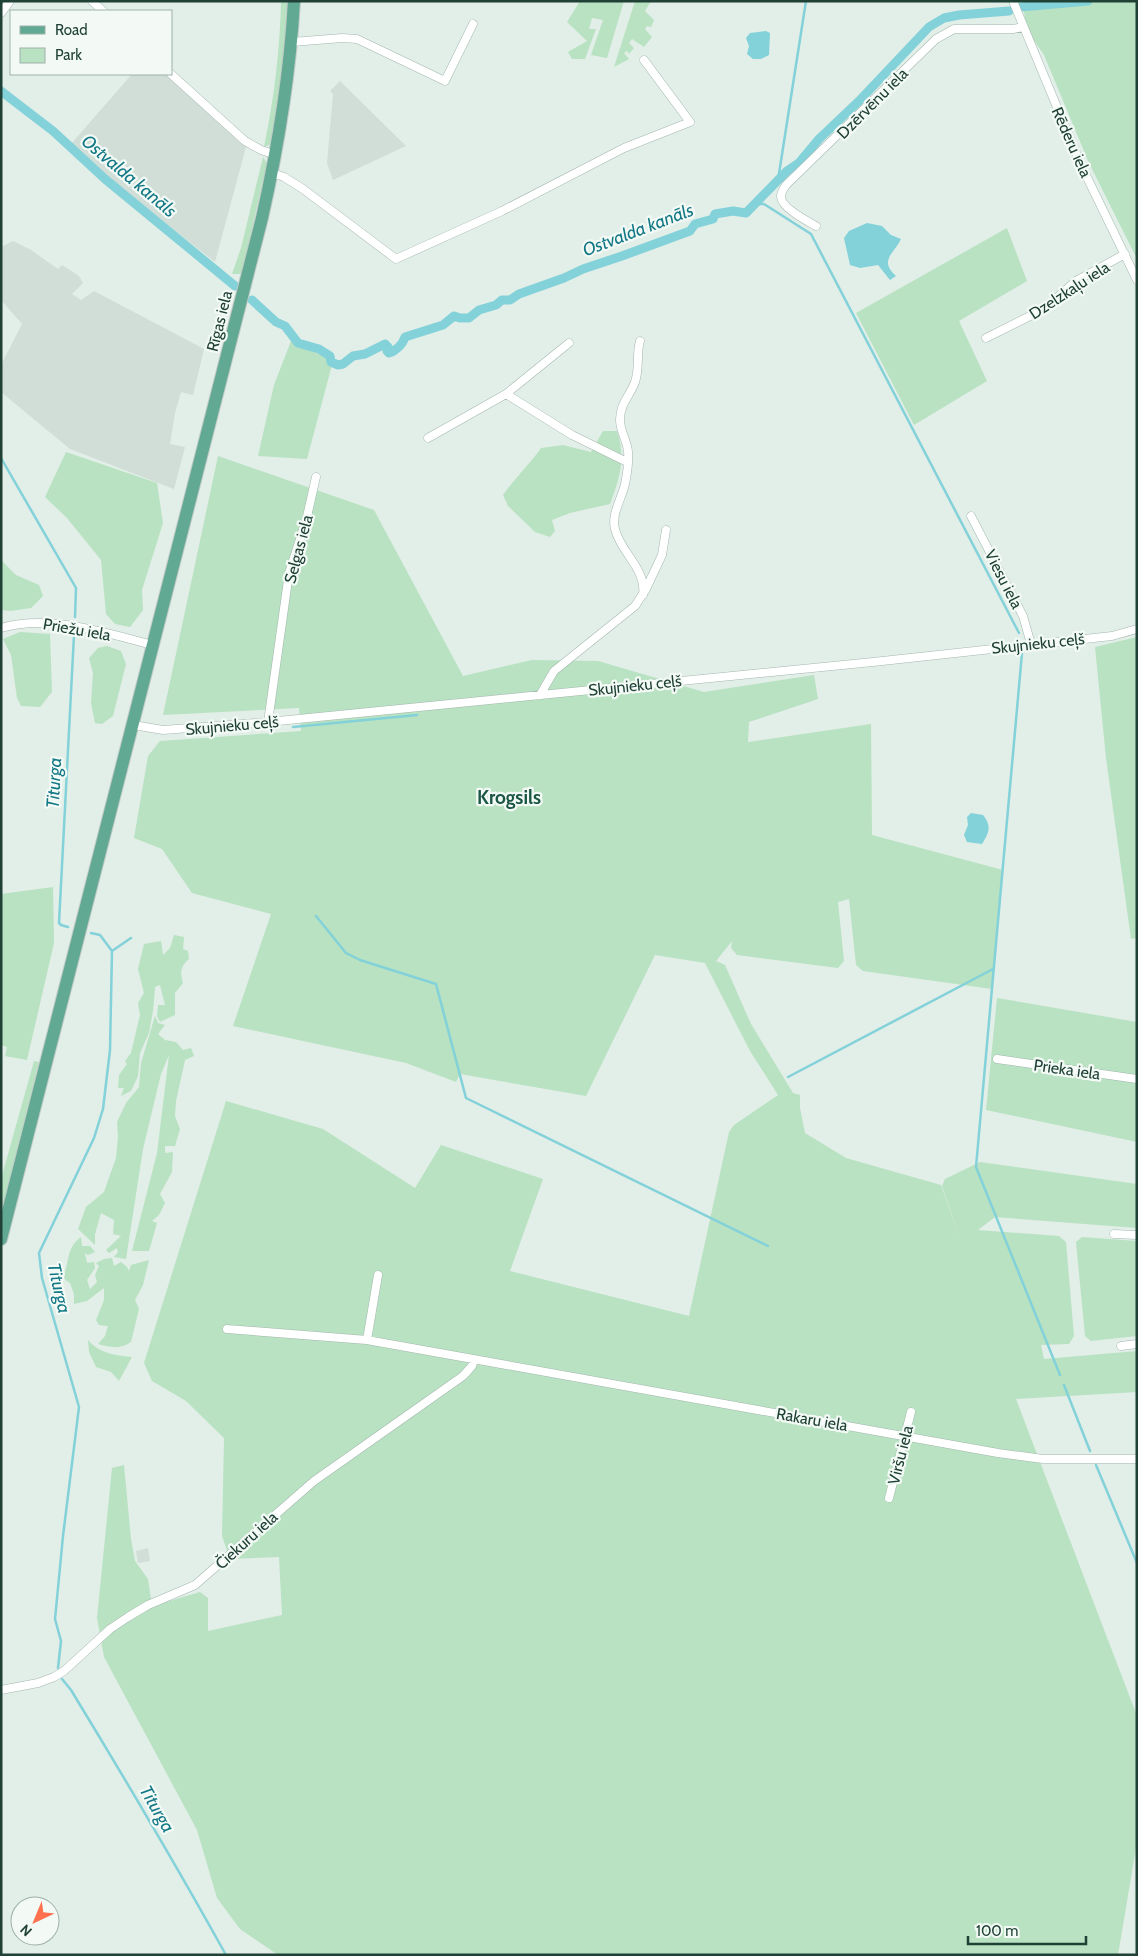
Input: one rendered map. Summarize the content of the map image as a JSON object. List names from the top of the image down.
{
  "streets": {
    "main road": ["Rīgas iela"],
    "street": [
      "Dzērvēnu iela",
      "Rēderu iela",
      "Dzelzkaļu iela",
      "Selgas iela",
      "Viesu iela",
      "Priežu iela",
      "Skujnieku ceļš",
      "Prieka iela",
      "Rakaru iela",
      "Viršu iela",
      "Čiekuru iela"
    ]
  },
  "crossings": [
    ["Dzērvēnu iela", "Rēderu iela"],
    ["Rēderu iela", "Dzelzkaļu iela"],
    ["Rīgas iela", "Priežu iela"],
    ["Rīgas iela", "Skujnieku ceļš"],
    ["Selgas iela", "Skujnieku ceļš"],
    ["Viesu iela", "Skujnieku ceļš"],
    ["Rakaru iela", "Viršu iela"],
    ["Rakaru iela", "Čiekuru iela"]
  ],
  "districts": ["Krogsils"],
  "water": ["Ostvalda kanāls", "Titurga"],
  "legend": ["Road", "Park"],
  "scale_bar": "100 m",
  "north": "bottom left"
}
